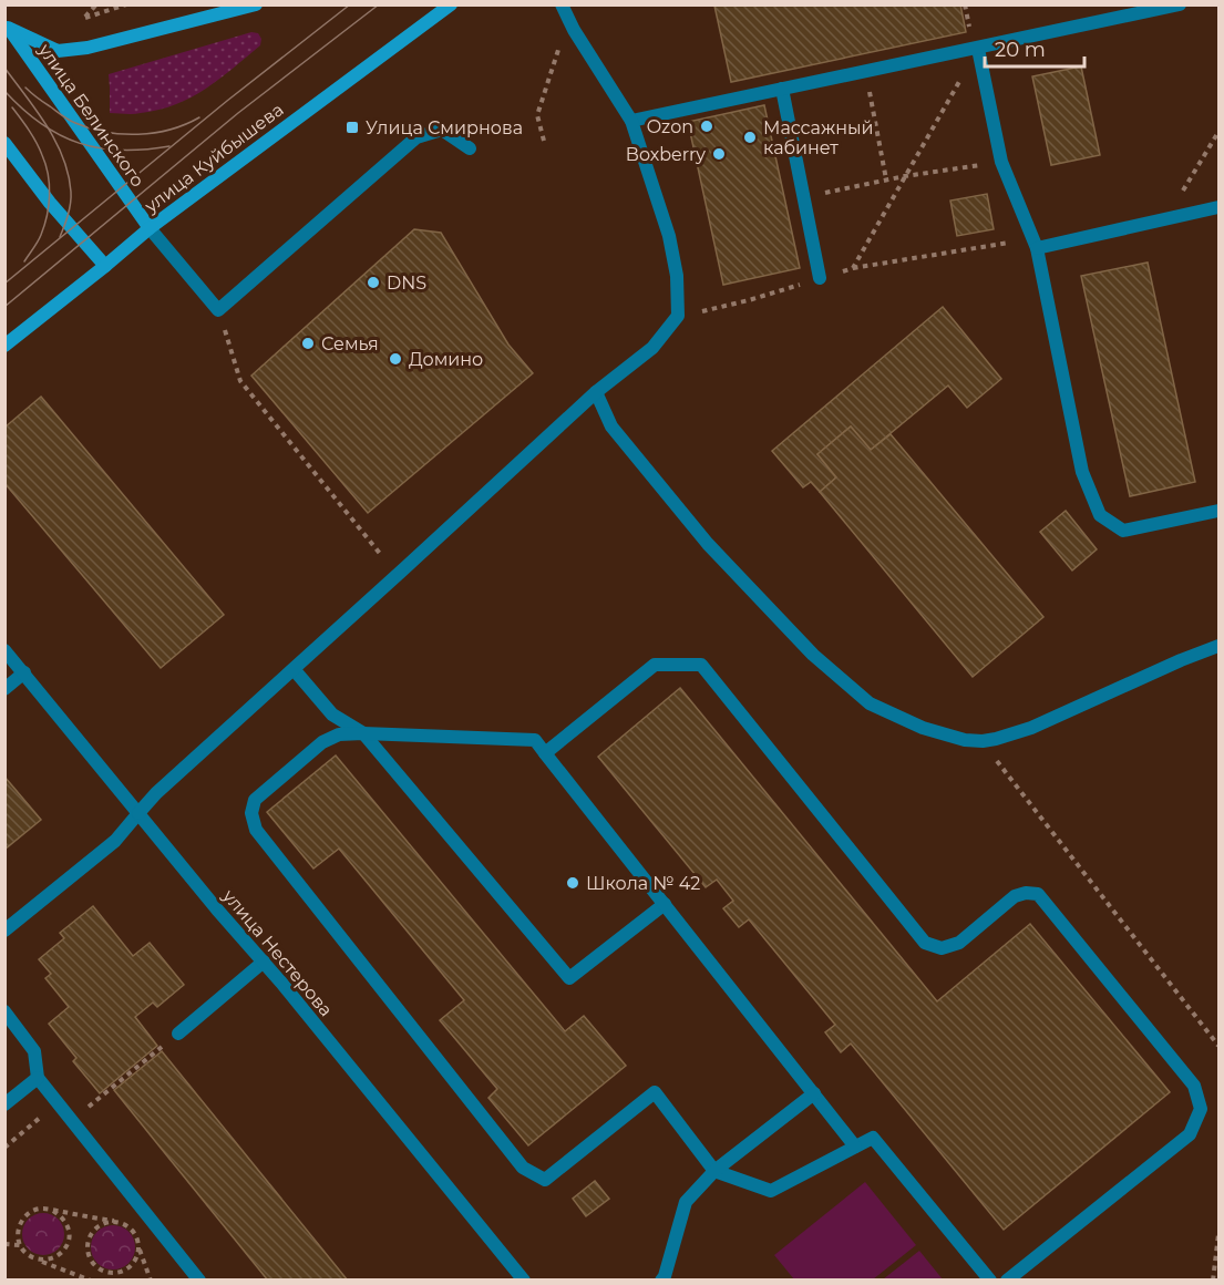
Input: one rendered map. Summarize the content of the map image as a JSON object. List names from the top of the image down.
{
  "streets": {
    "main road": ["улица Белинского", "улица Куйбышева"],
    "street": ["улица Нестерова"]
  },
  "crossings": [
    ["улица Белинского", "улица Куйбышева"]
  ],
  "places": {
    "other": [
      "Ozon",
      "Массажный кабинет",
      "Boxberry",
      "DNS",
      "Семья",
      "Домино",
      "Школа № 42"
    ],
    "transit": ["Улица Смирнова"]
  },
  "scale_bar": "20 m"
}
